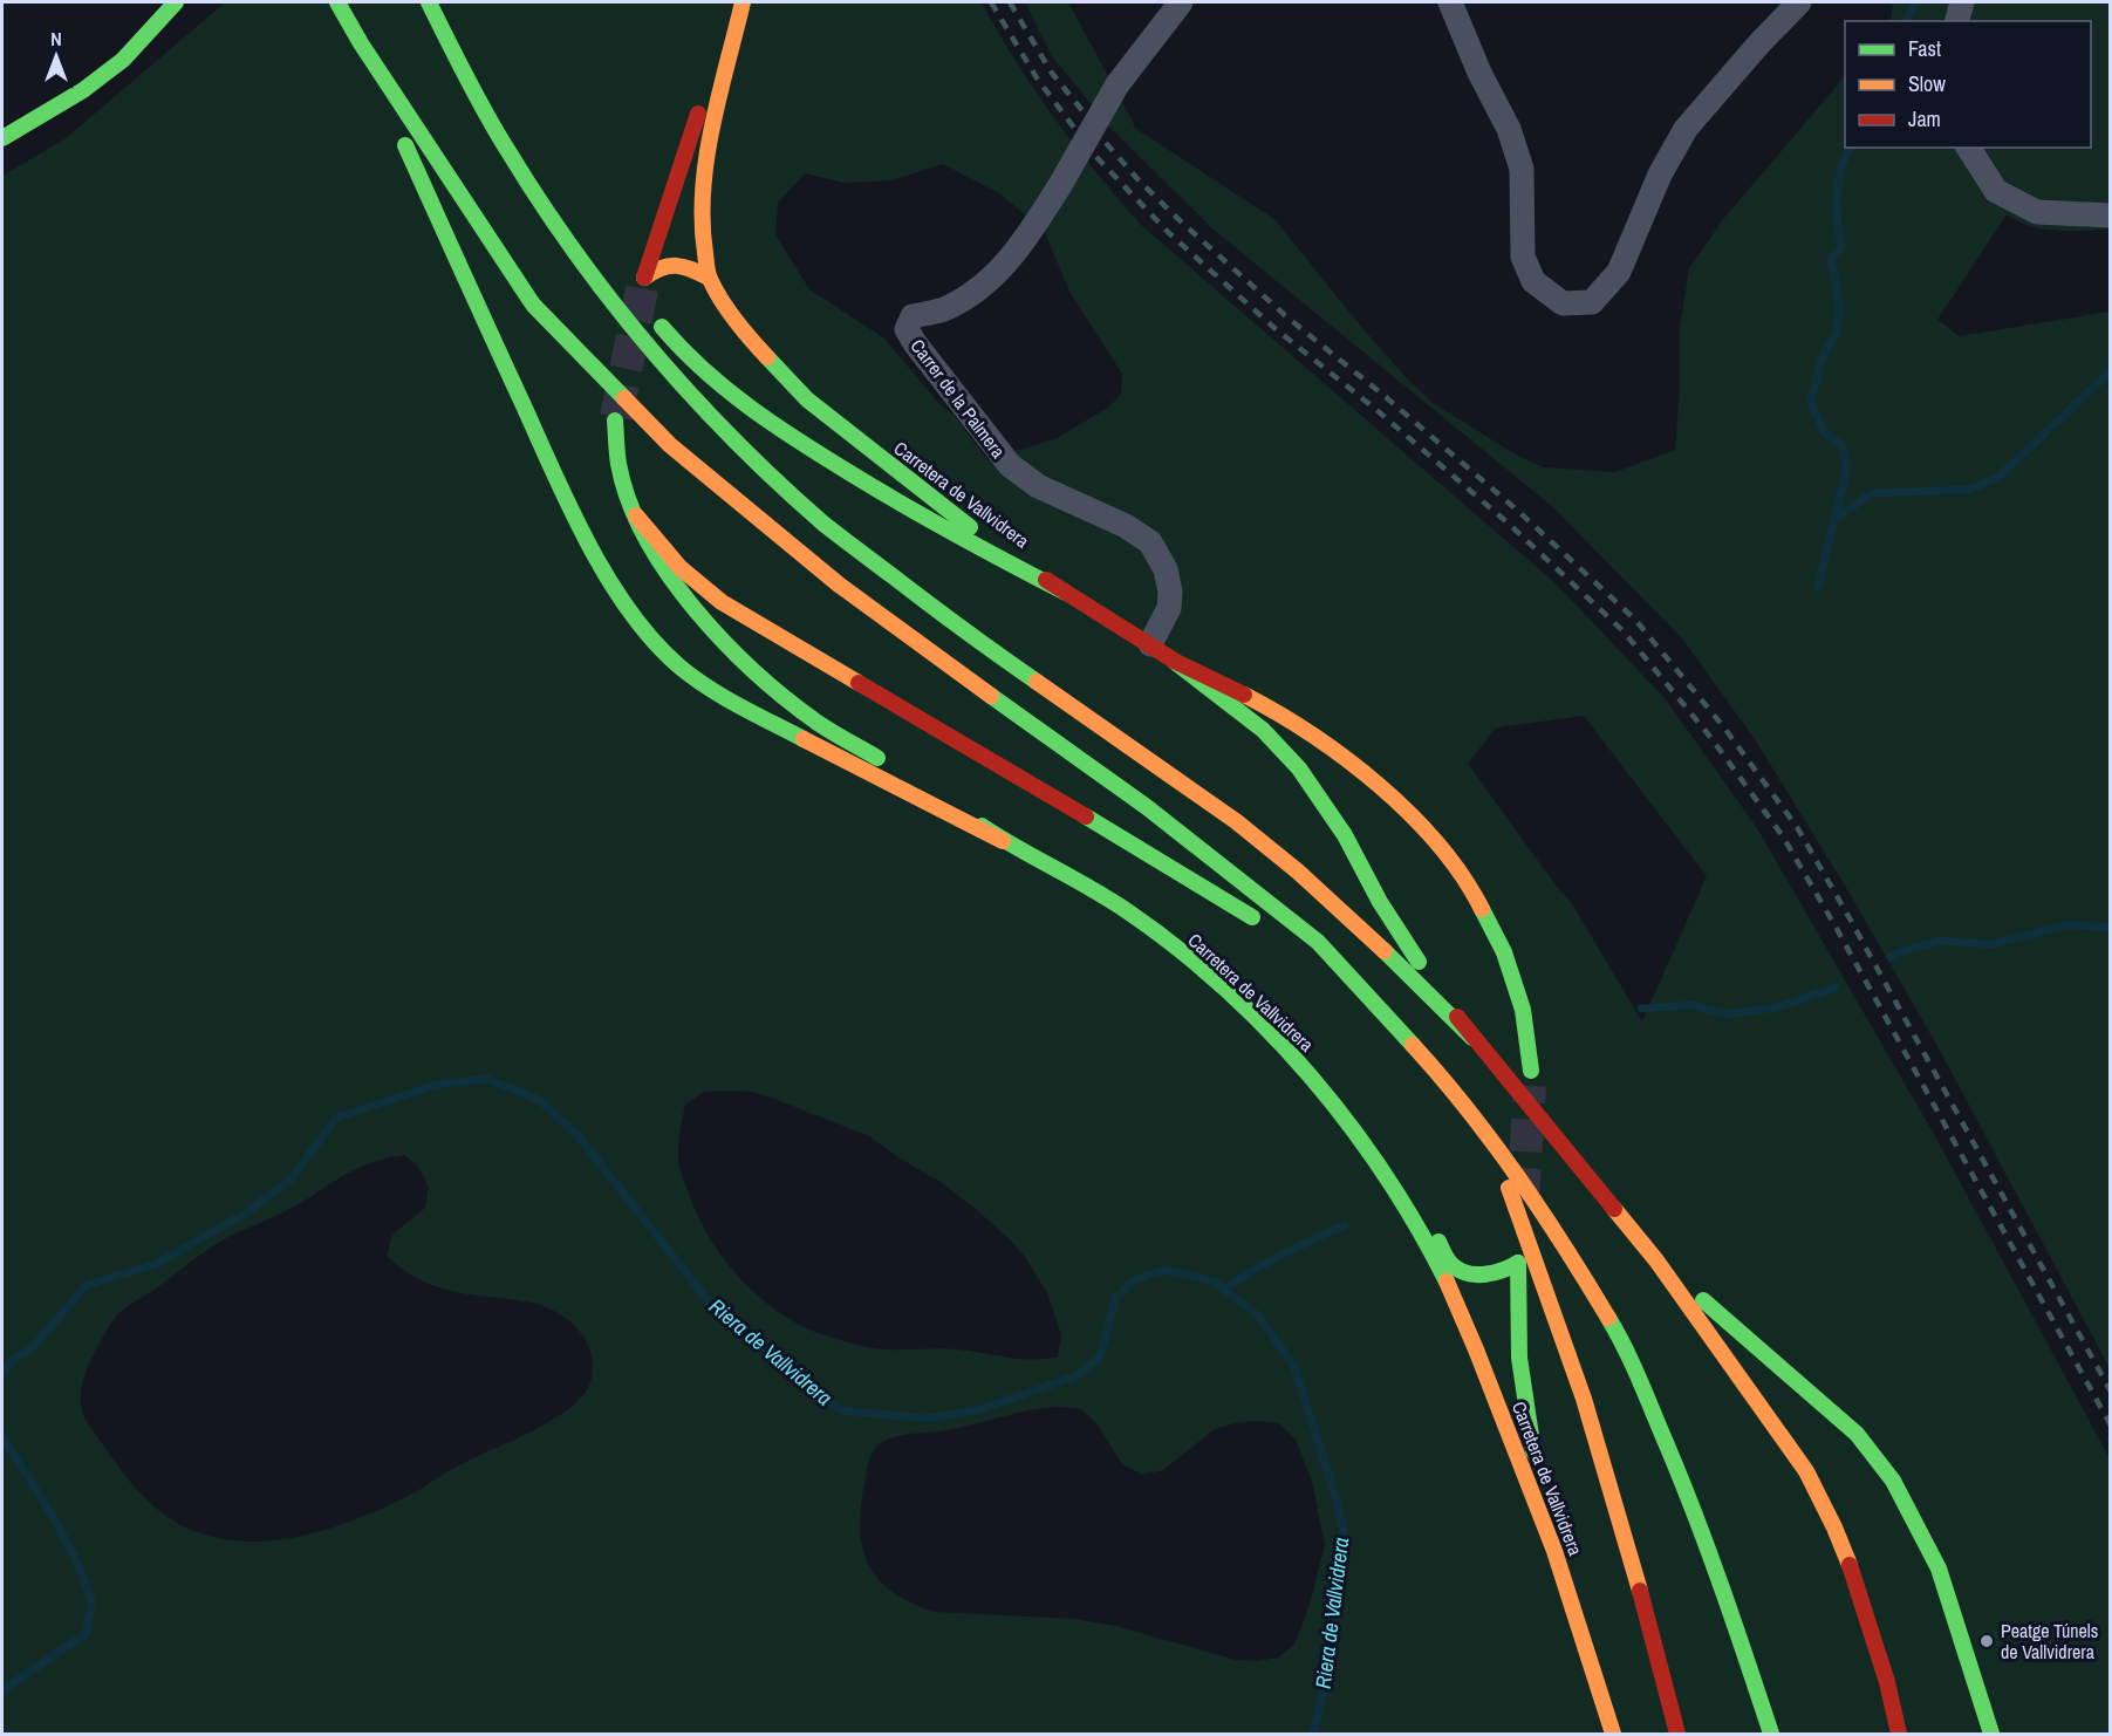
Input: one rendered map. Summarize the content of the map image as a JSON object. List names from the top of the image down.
{
  "streets": {
    "main road": ["Carretera de Vallvidrera"],
    "street": ["Carrer de la Palmera"]
  },
  "crossings": [
    ["Carrer de la Palmera", "Carretera de Vallvidrera"]
  ],
  "water": ["Riera de Vallvidrera"],
  "places": ["Peatge Túnels de Vallvidrera"],
  "legend": ["Fast", "Slow", "Jam"],
  "north": "top"
}
